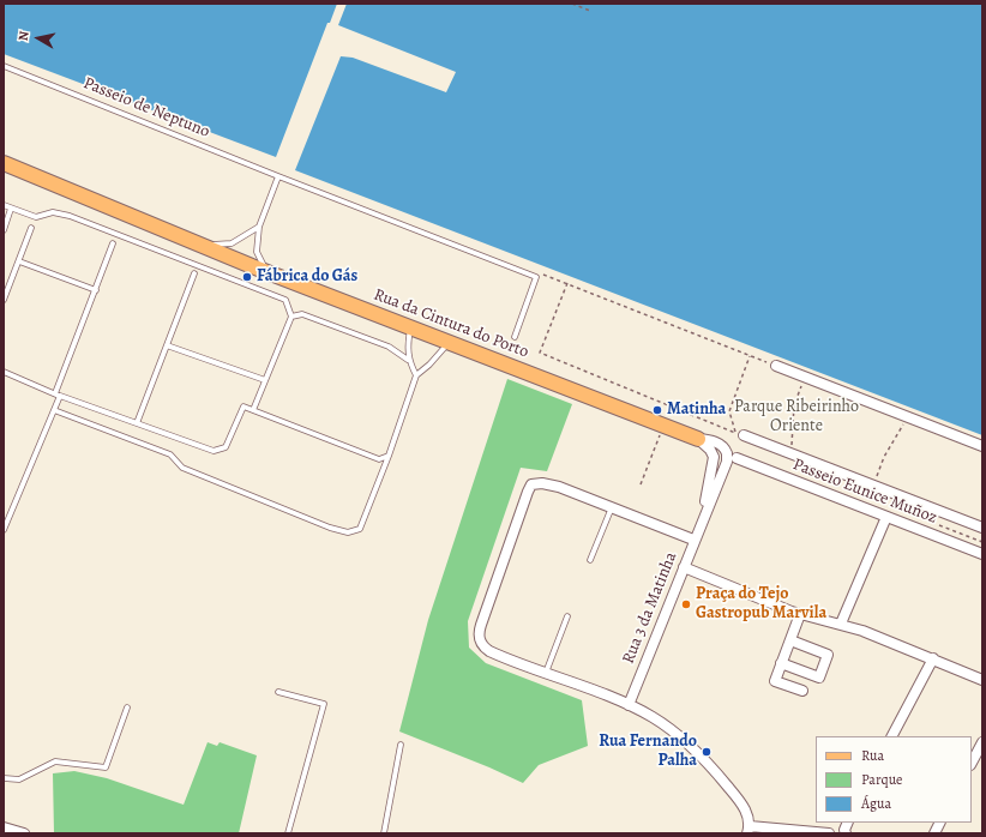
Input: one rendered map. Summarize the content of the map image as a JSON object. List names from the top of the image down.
{
  "streets": {
    "main road": ["Rua da Cintura do Porto"],
    "street": ["Passeio Eunice Muñoz", "Rua 3 da Matinha"],
    "lane": ["Passeio de Neptuno"]
  },
  "crossings": [
    ["Rua da Cintura do Porto", "Rua 3 da Matinha"]
  ],
  "parks": ["Parque Ribeirinho Oriente"],
  "places": [
    "Fábrica do Gás",
    "Matinha",
    "Praça do Tejo Gastropub Marvila",
    "Rua Fernando Palha"
  ],
  "legend": ["Rua", "Parque", "Água"],
  "north": "left"
}
